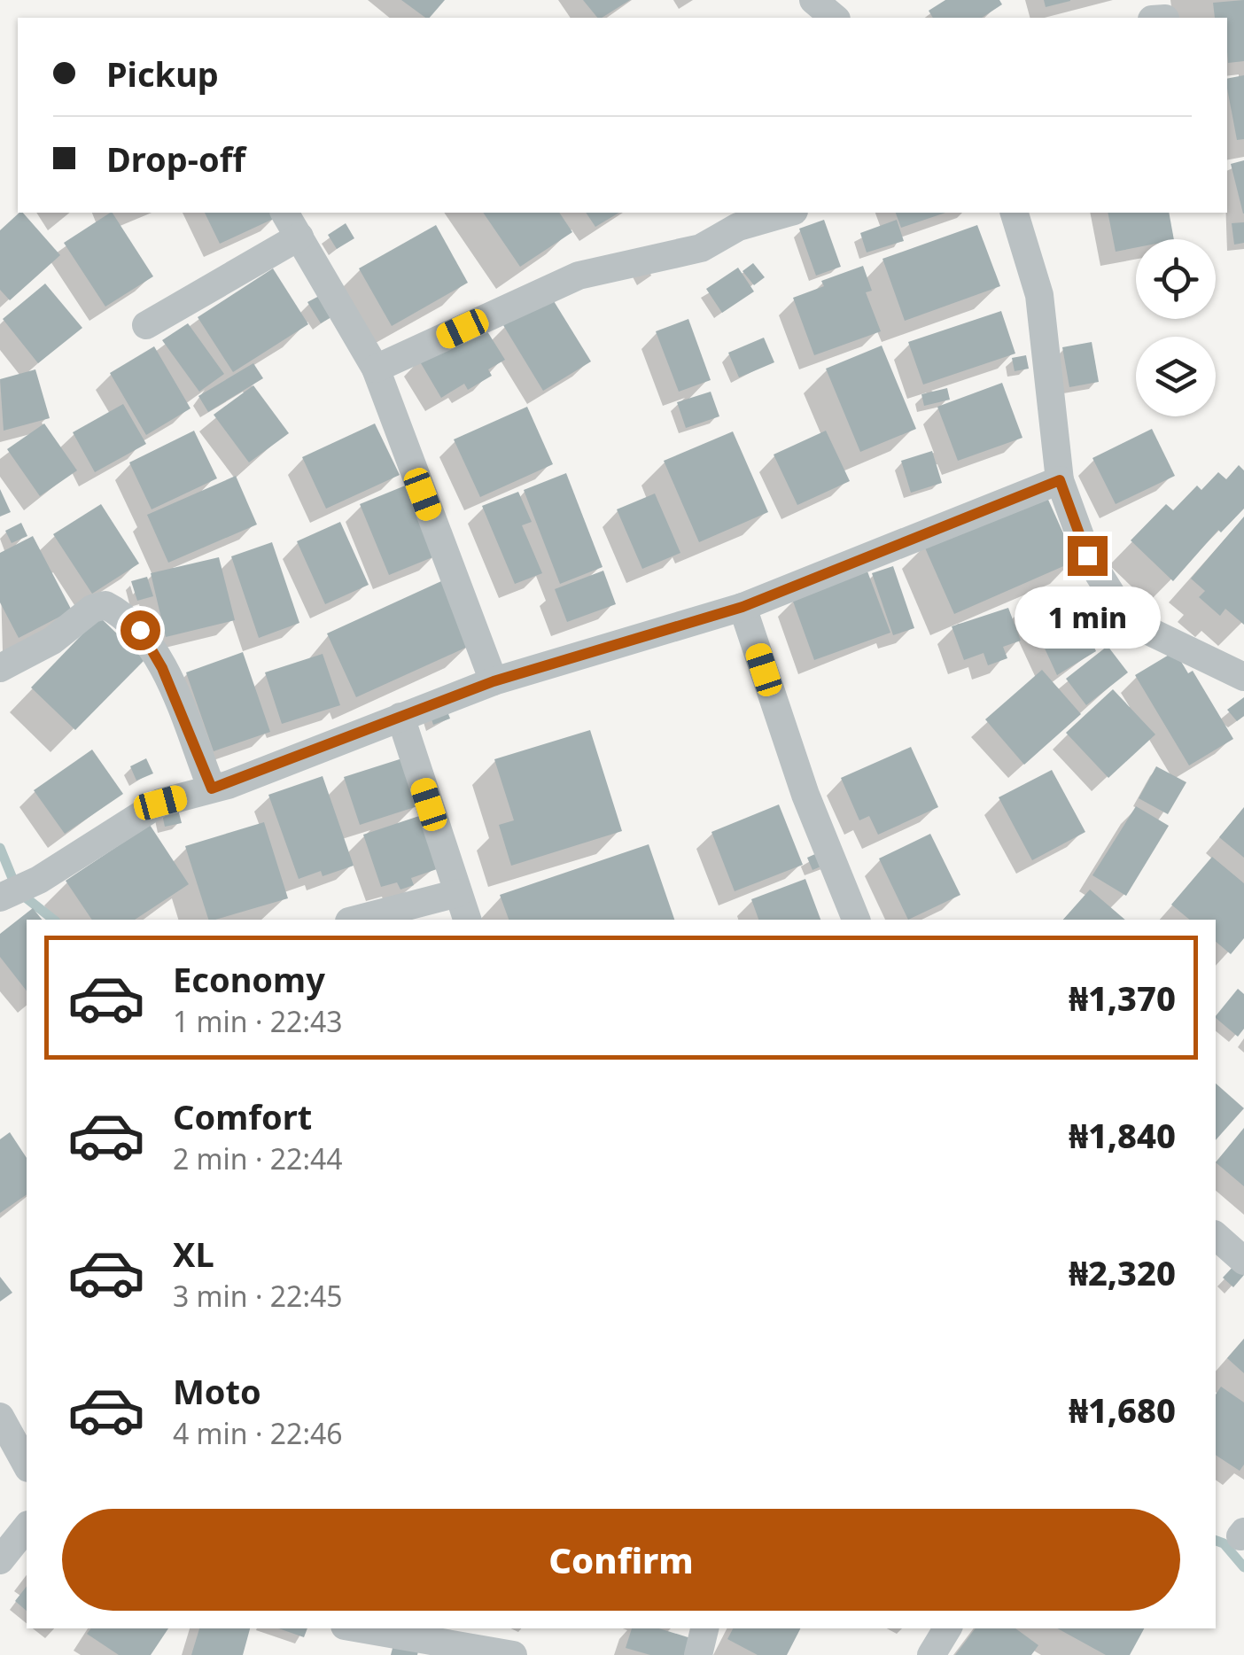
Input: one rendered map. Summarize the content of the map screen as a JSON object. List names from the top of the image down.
{
  "page": {
    "banner": ["Pickup", "Drop-off"],
    "bubble": "1 min",
    "list": [
      {
        "name": "Economy",
        "note": "1 min · 22:43",
        "value": "₦1,370"
      },
      {
        "name": "Comfort",
        "note": "2 min · 22:44",
        "value": "₦1,840"
      },
      {
        "name": "XL",
        "note": "3 min · 22:45",
        "value": "₦2,320"
      },
      {
        "name": "Moto",
        "note": "4 min · 22:46",
        "value": "₦1,680"
      }
    ],
    "buttons": "Confirm"
  }
}
